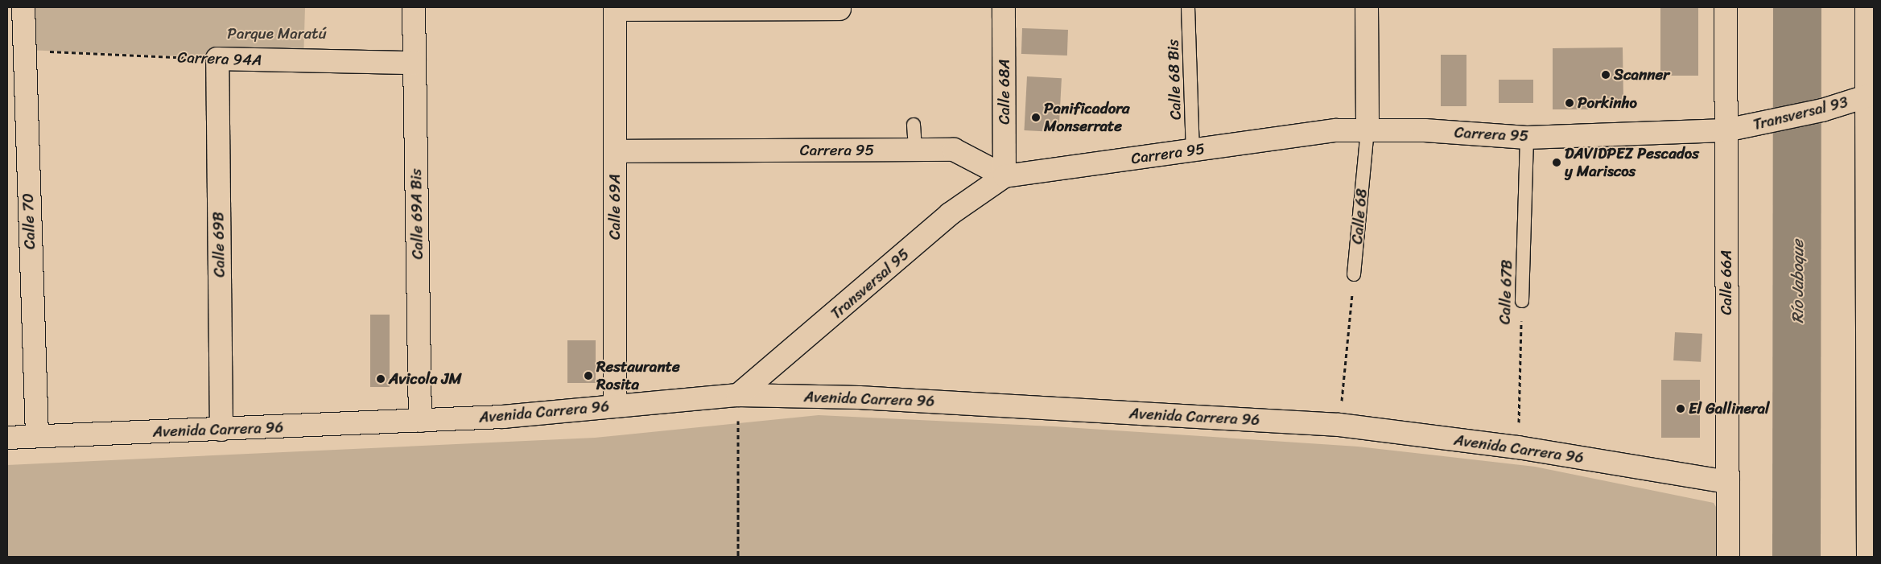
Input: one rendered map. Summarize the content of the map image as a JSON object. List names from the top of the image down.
{
  "streets": {
    "street": [
      "Carrera 94A",
      "Calle 68A",
      "Transversal 93",
      "Carrera 95",
      "Calle 69A",
      "Calle 69A Bis",
      "Calle 68",
      "Calle 70",
      "Calle 69B",
      "Calle 66A",
      "Transversal 95",
      "Avenida Carrera 96"
    ],
    "lane": ["Calle 68 Bis", "Calle 67B"]
  },
  "crossings": [
    ["Carrera 94A", "Calle 69A Bis"],
    ["Carrera 94A", "Calle 70"],
    ["Carrera 94A", "Calle 69B"],
    ["Calle 68 Bis", "Carrera 95"],
    ["Calle 68A", "Carrera 95"],
    ["Calle 68A", "Transversal 95"],
    ["Transversal 93", "Carrera 95"],
    ["Transversal 93", "Calle 66A"],
    ["Carrera 95", "Calle 69A"],
    ["Carrera 95", "Calle 68"],
    ["Carrera 95", "Calle 66A"],
    ["Carrera 95", "Transversal 95"],
    ["Carrera 95", "Calle 67B"],
    ["Calle 69A", "Avenida Carrera 96"],
    ["Calle 69A Bis", "Avenida Carrera 96"],
    ["Calle 70", "Avenida Carrera 96"],
    ["Calle 69B", "Avenida Carrera 96"],
    ["Calle 66A", "Avenida Carrera 96"],
    ["Transversal 95", "Avenida Carrera 96"],
    ["Calle 67B", "Avenida Carrera 96"]
  ],
  "water": ["Río Jaboque"],
  "parks": ["Parque Maratú"],
  "places": [
    "Scanner",
    "Porkinho",
    "Panificadora Monserrate",
    "DAVIDPEZ Pescados y Mariscos",
    "Restaurante Rosita",
    "Avicola JM",
    "El Gallineral"
  ]
}
